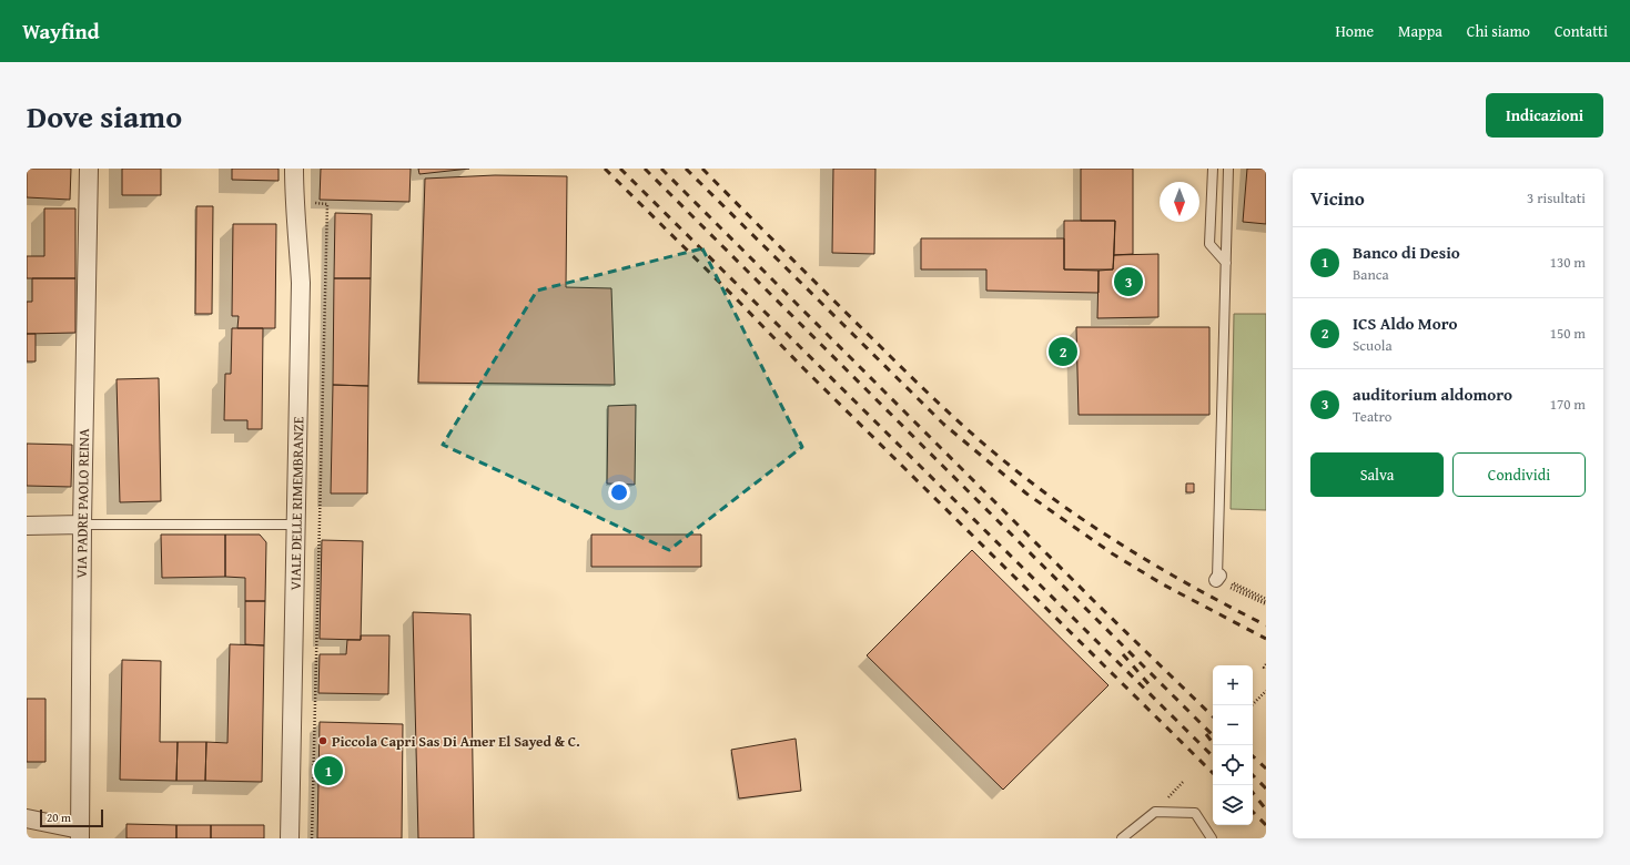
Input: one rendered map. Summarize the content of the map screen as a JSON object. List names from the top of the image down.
{
  "streets": {
    "street": ["VIA PADRE PAOLO REINA", "VIALE DELLE RIMEMBRANZE"]
  },
  "places": ["Piccola Capri Sas Di Amer El Sayed & C."],
  "scale_bar": "20 m",
  "north": "bottom",
  "page": {
    "header": "Wayfind",
    "nav": [
      "Home",
      "Mappa",
      "Chi siamo",
      "Contatti"
    ],
    "title": "Dove siamo",
    "buttons": [
      "Indicazioni",
      ["Salva", "Condividi"]
    ],
    "heading": ["Vicino", "3 risultati"],
    "list": [
      {
        "mark": "1",
        "name": "Banco di Desio",
        "note": "Banca",
        "value": "130 m"
      },
      {
        "mark": "2",
        "name": "ICS Aldo Moro",
        "note": "Scuola",
        "value": "150 m"
      },
      {
        "mark": "3",
        "name": "auditorium aldomoro",
        "note": "Teatro",
        "value": "170 m"
      }
    ],
    "pins": ["3", "2", "1"],
    "map_buttons": ["+", "−"],
    "scale": "20 m"
  }
}
